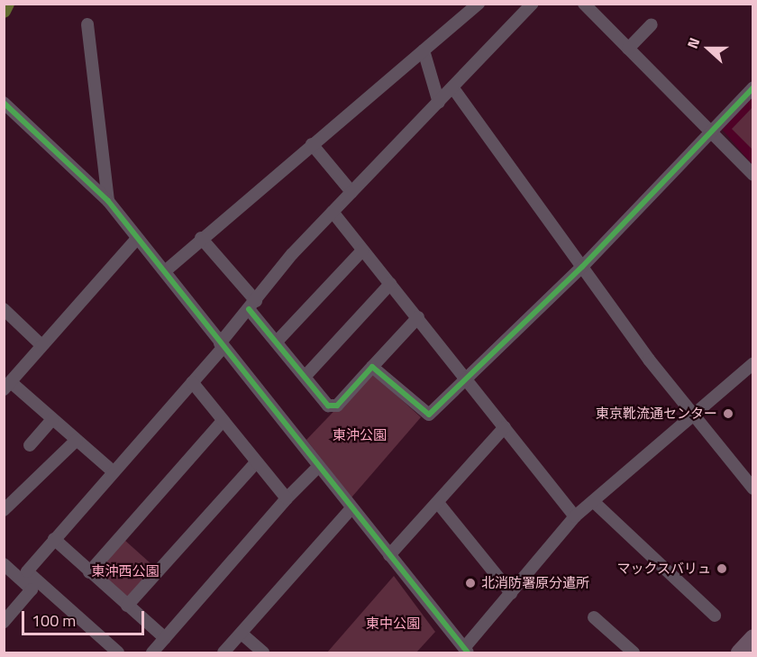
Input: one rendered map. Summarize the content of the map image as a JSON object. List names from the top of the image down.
{
  "parks": ["東沖公園", "東沖西公園", "東中公園"],
  "places": ["東京靴流通センター", "マックスバリュ", "北消防署原分遣所"],
  "scale_bar": "100 m",
  "north": "left"
}
